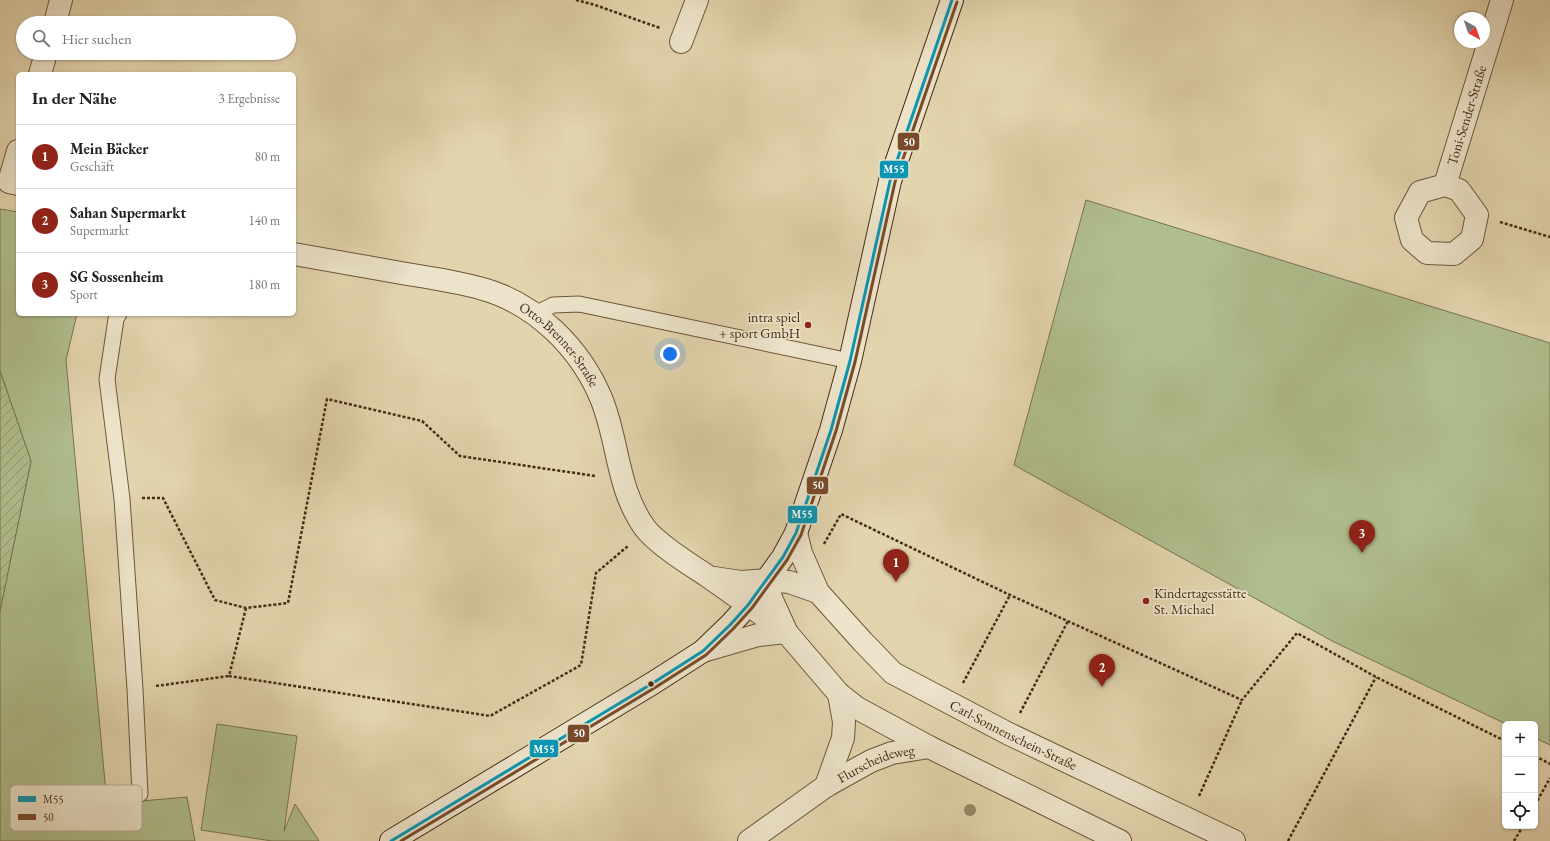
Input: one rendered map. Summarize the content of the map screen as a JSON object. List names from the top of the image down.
{
  "streets": {
    "street": [
      "Toni-Sender-Straße",
      "Otto-Brenner-Straße",
      "Carl-Sonnenschein-Straße",
      "Flurscheideweg"
    ]
  },
  "crossings": [
    ["Otto-Brenner-Straße", "Carl-Sonnenschein-Straße"]
  ],
  "places": ["intra spiel + sport GmbH", "Kindertagesstätte St. Michael"],
  "lines": ["transit line M55", "transit line 50"],
  "legend": ["M55", "50"],
  "north": "bottom right",
  "page": {
    "search": "Hier suchen",
    "heading": ["In der Nähe", "3 Ergebnisse"],
    "list": [
      {
        "mark": "1",
        "name": "Mein Bäcker",
        "note": "Geschäft",
        "value": "80 m"
      },
      {
        "mark": "2",
        "name": "Sahan Supermarkt",
        "note": "Supermarkt",
        "value": "140 m"
      },
      {
        "mark": "3",
        "name": "SG Sossenheim",
        "note": "Sport",
        "value": "180 m"
      }
    ],
    "pins": ["3", "1", "2"],
    "map_buttons": ["+", "−"]
  }
}
